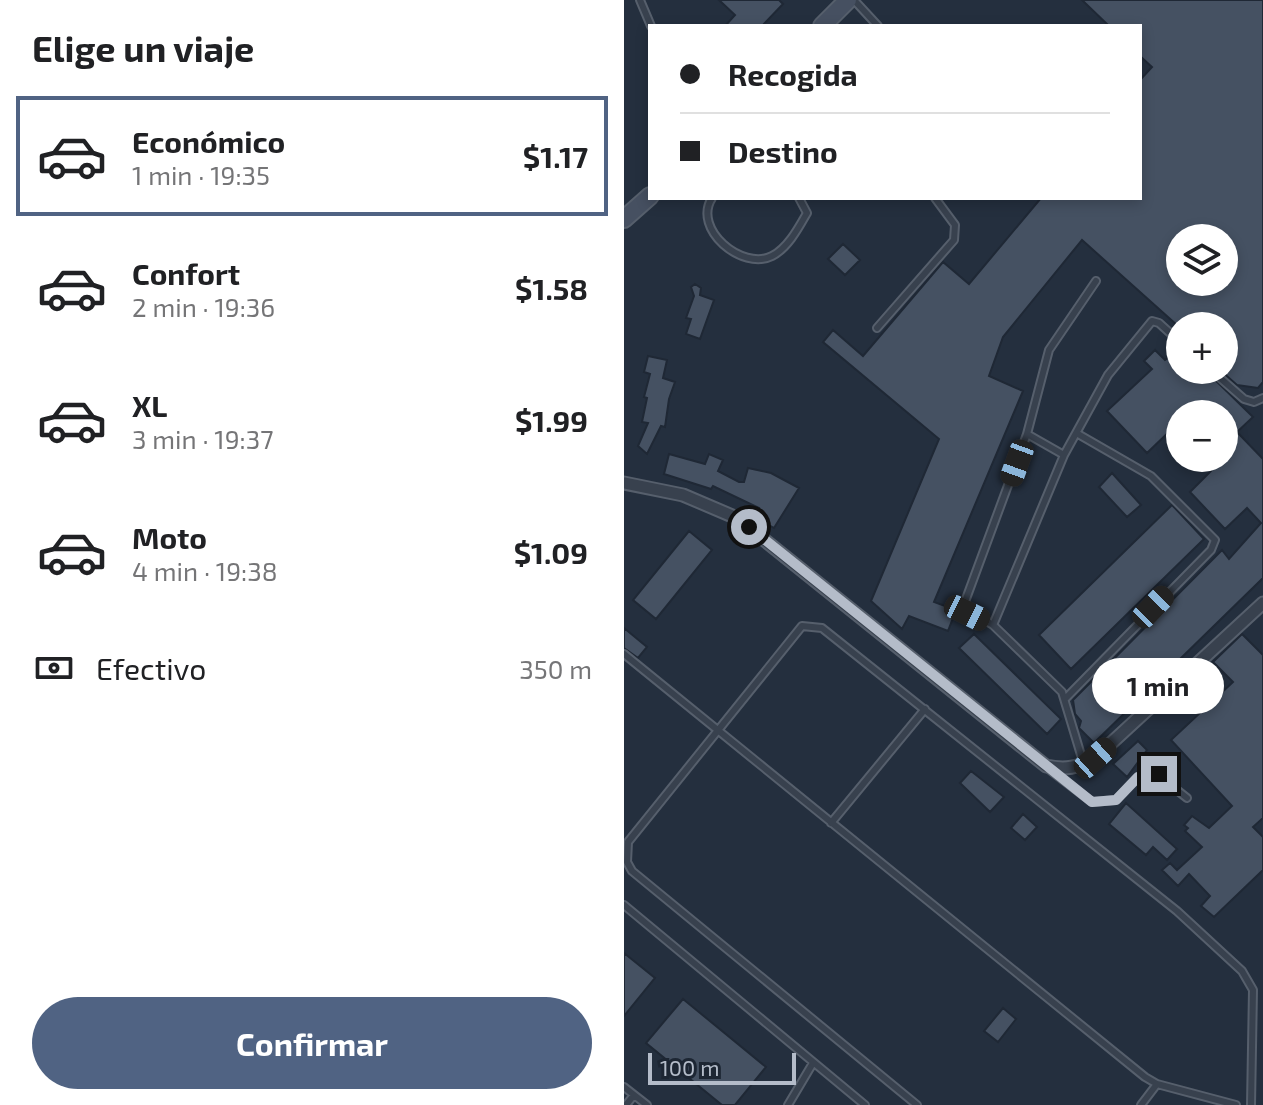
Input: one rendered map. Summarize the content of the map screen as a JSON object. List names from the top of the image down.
{
  "scale_bar": "100 m",
  "page": {
    "heading": "Elige un viaje",
    "banner": ["Recogida", "Destino"],
    "list": [
      {
        "name": "Económico",
        "note": "1 min · 19:35",
        "value": "$1.17"
      },
      {
        "name": "Confort",
        "note": "2 min · 19:36",
        "value": "$1.58"
      },
      {
        "name": "XL",
        "note": "3 min · 19:37",
        "value": "$1.99"
      },
      {
        "name": "Moto",
        "note": "4 min · 19:38",
        "value": "$1.09"
      }
    ],
    "map_buttons": ["+", "−"],
    "pay": ["Efectivo", "350 m"],
    "bubble": "1 min",
    "buttons": "Confirmar",
    "scale": "100 m"
  }
}
